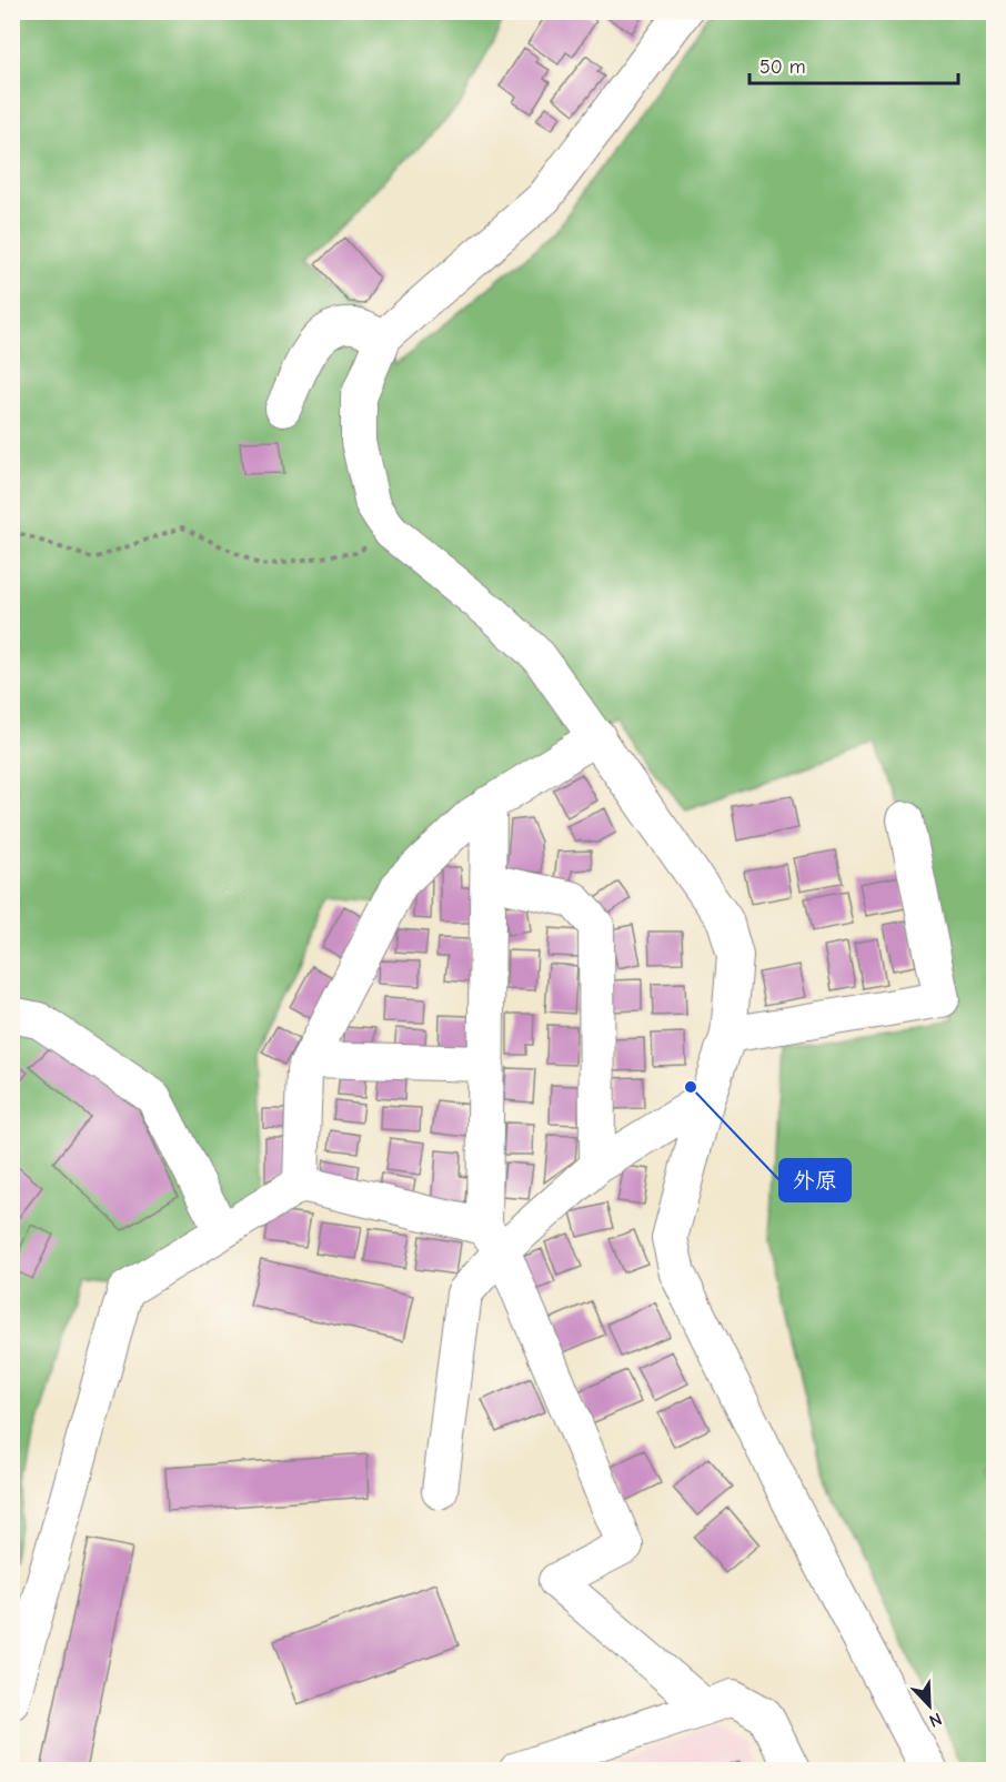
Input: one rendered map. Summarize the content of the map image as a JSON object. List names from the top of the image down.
{
  "places": ["外原"],
  "scale_bar": "50 m",
  "north": "bottom right"
}
